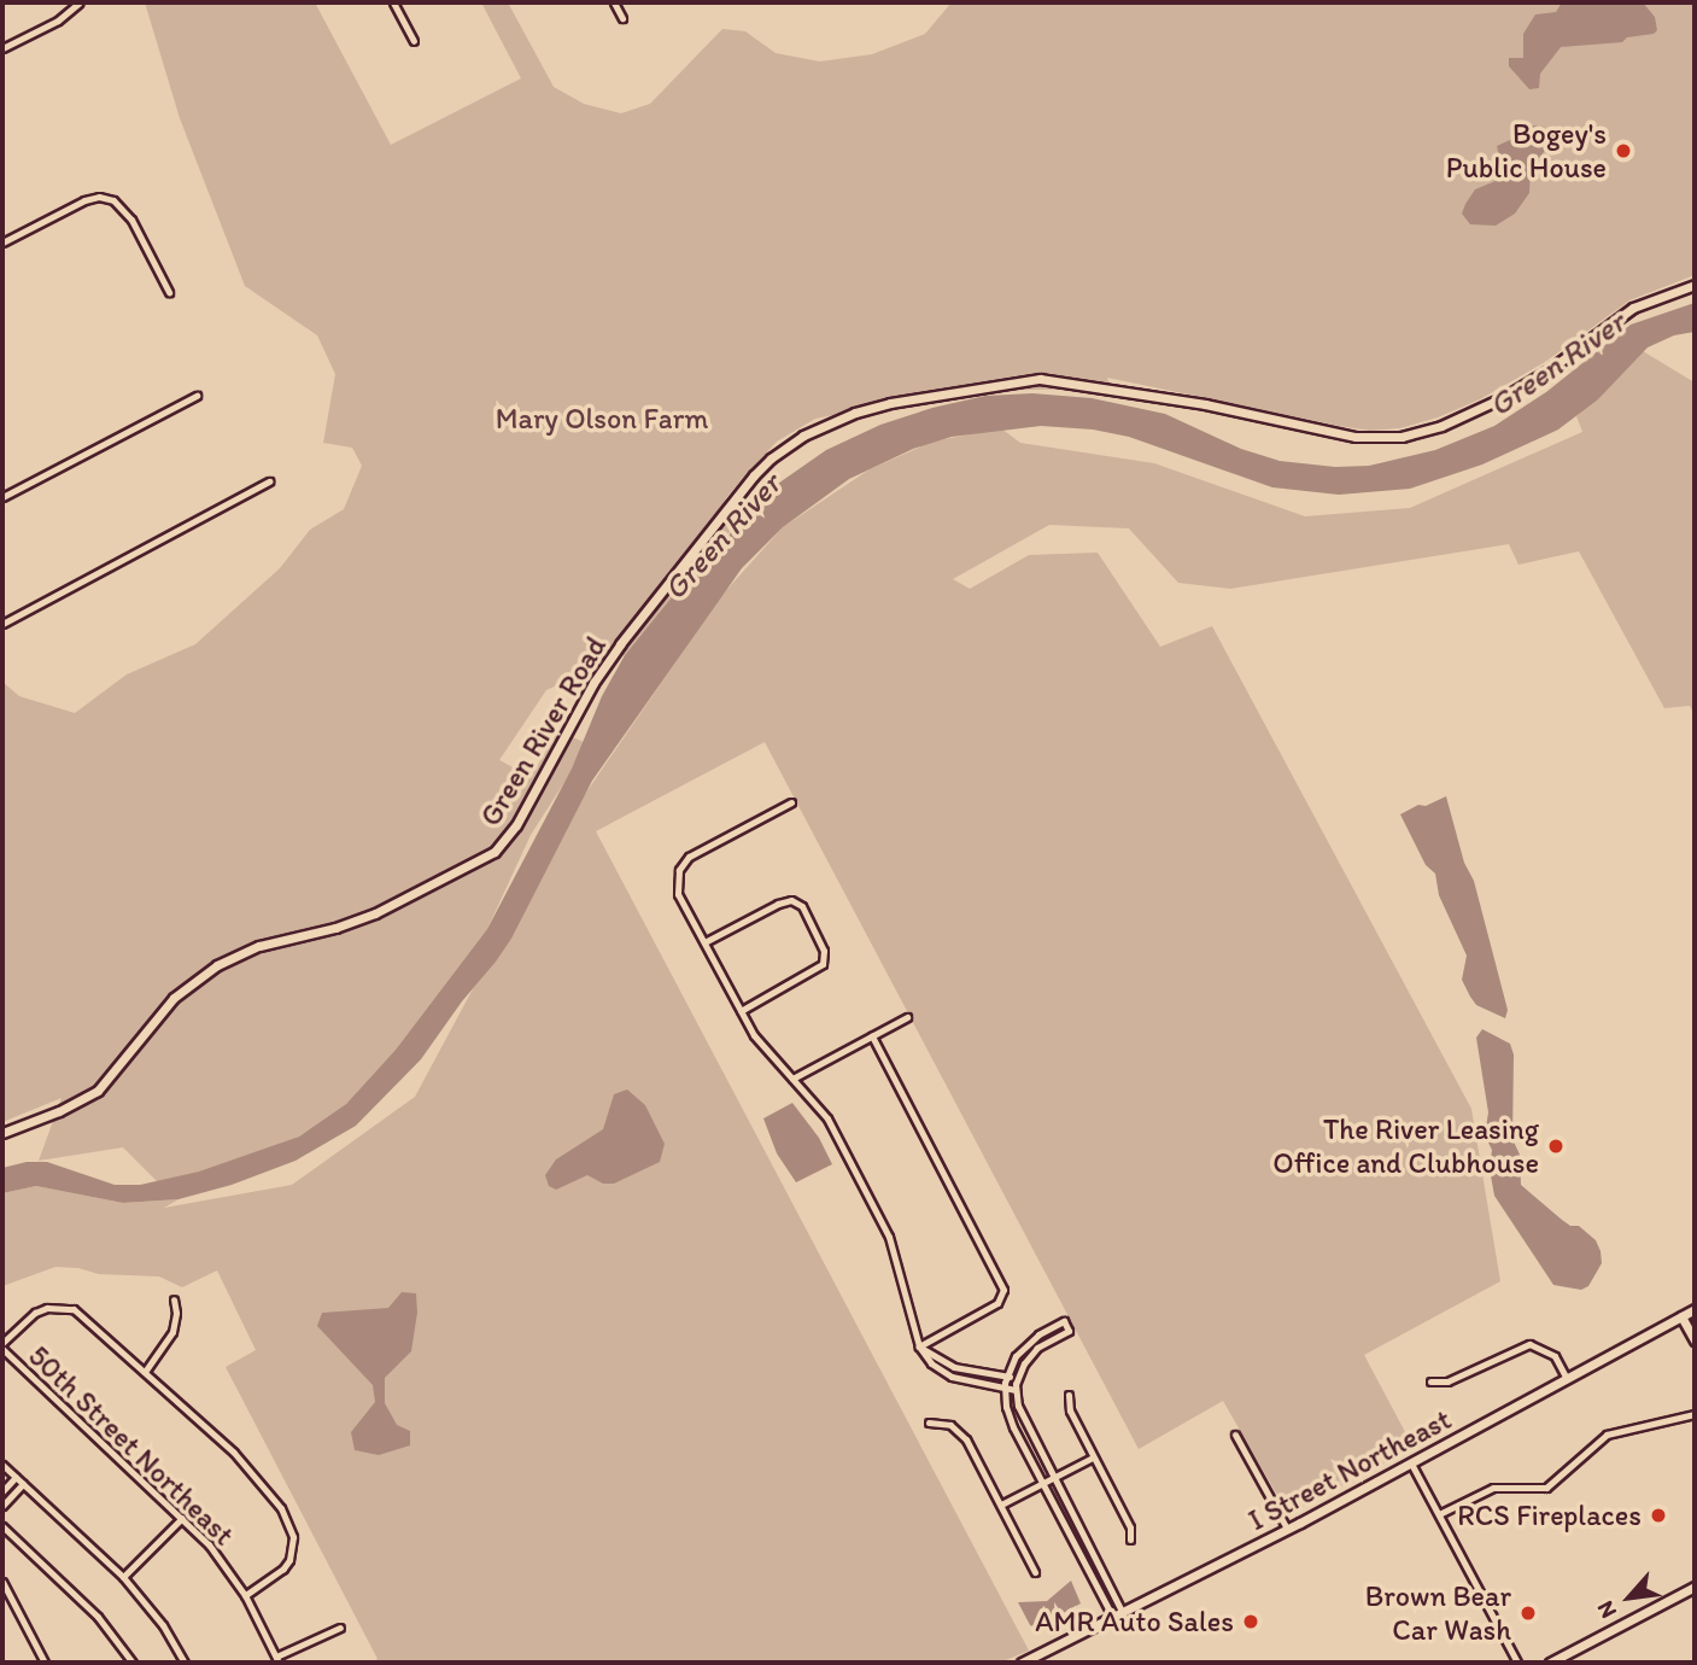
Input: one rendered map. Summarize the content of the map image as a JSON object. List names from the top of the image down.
{
  "streets": {
    "street": ["Green River Road", "50th Street Northeast", "I Street Northeast"]
  },
  "water": ["Green River"],
  "parks": ["Mary Olson Farm"],
  "places": [
    "Bogey's Public House",
    "The River Leasing Office and Clubhouse",
    "RCS Fireplaces",
    "Brown Bear Car Wash",
    "AMR Auto Sales"
  ],
  "north": "bottom left"
}
